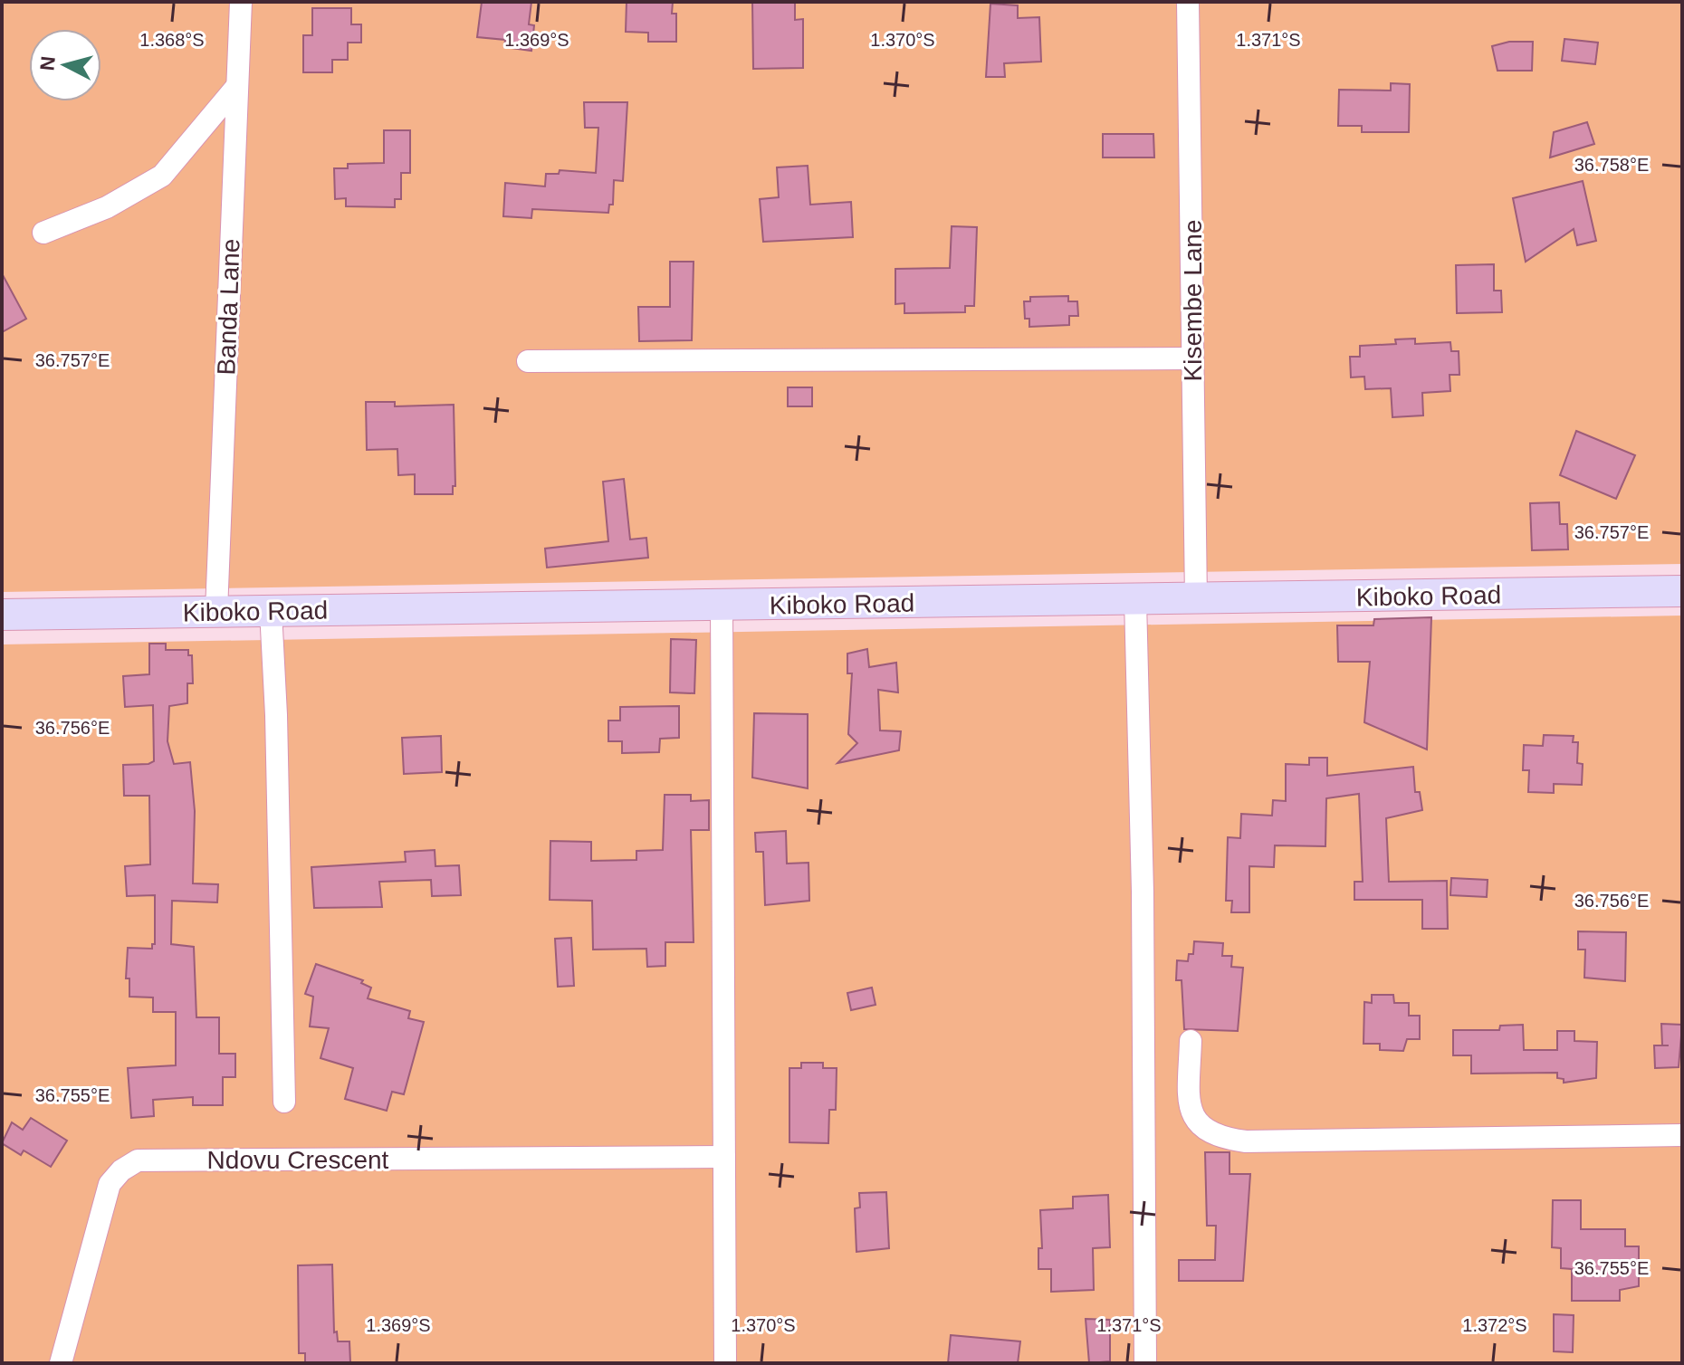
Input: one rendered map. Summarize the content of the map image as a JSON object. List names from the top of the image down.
{
  "streets": {
    "street": [
      "Kisembe Lane",
      "Banda Lane",
      "Kiboko Road",
      "Ndovu Crescent"
    ]
  },
  "crossings": [
    ["Kisembe Lane", "Kiboko Road"],
    ["Banda Lane", "Kiboko Road"]
  ],
  "north": "left",
  "coordinates": [
    "1.368°S",
    "1.369°S",
    "1.370°S",
    "1.371°S",
    "36.758°E",
    "36.757°E",
    "36.756°E",
    "36.755°E",
    "1.372°S"
  ]
}
